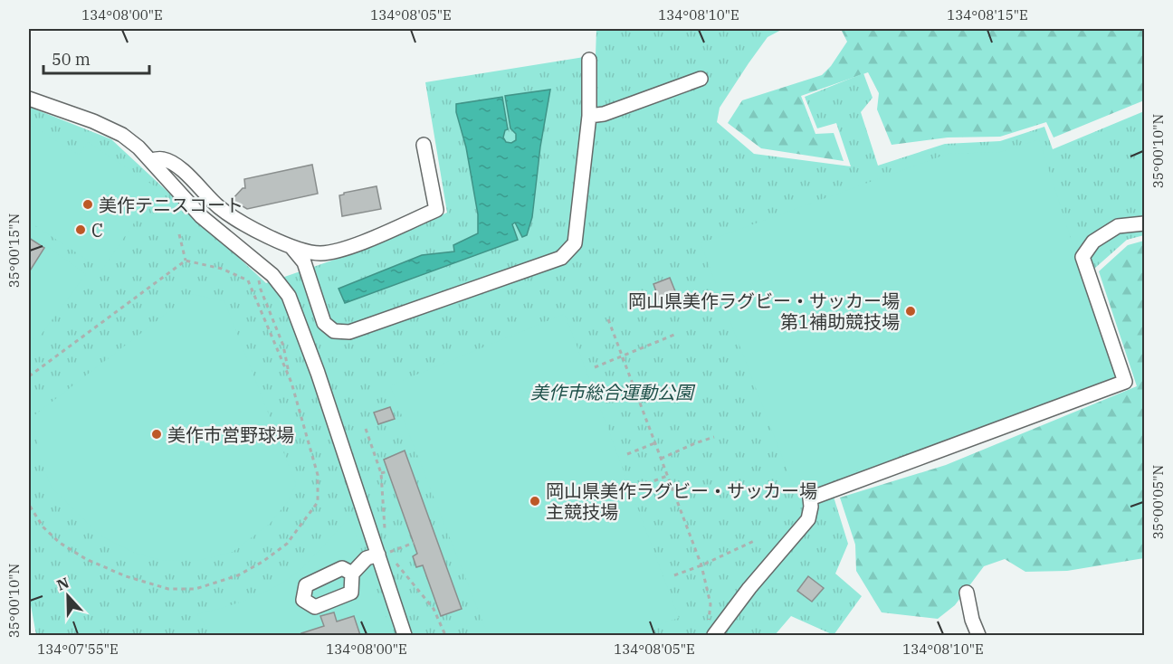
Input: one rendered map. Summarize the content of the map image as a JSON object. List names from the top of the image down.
{
  "parks": ["美作市総合運動公園"],
  "places": [
    "美作テニスコート",
    "C",
    "岡山県美作ラグビー・サッカー場 第1補助競技場",
    "美作市営野球場",
    "岡山県美作ラグビー・サッカー場 主競技場"
  ],
  "scale_bar": "50 m",
  "north": "top",
  "coordinates": [
    "134°08'00\"E",
    "134°08'05\"E",
    "134°08'10\"E",
    "134°08'15\"E",
    "35°00'10\"N",
    "35°00'15\"N",
    "35°00'05\"N",
    "134°07'55\"E"
  ]
}
